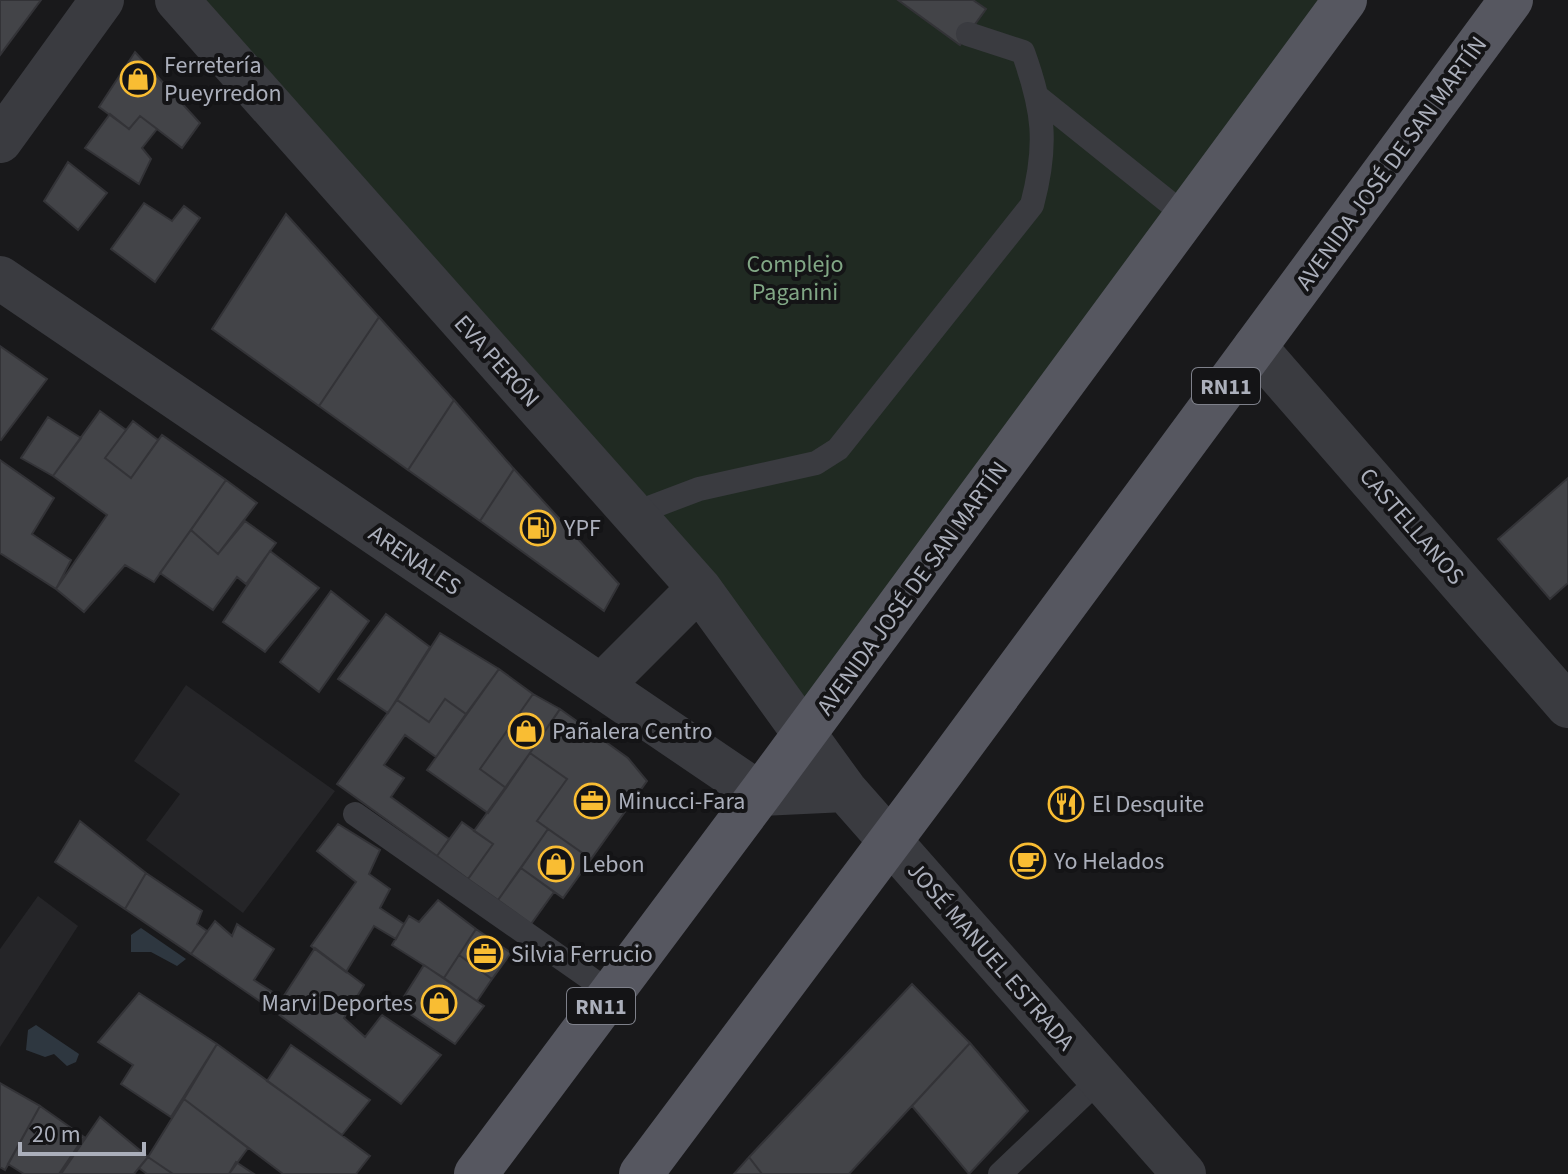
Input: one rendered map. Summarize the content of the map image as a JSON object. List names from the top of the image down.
{
  "streets": {
    "main road": ["AVENIDA JOSÉ DE SAN MARTÍN", "RN11"],
    "street": [
      "EVA PERÓN",
      "CASTELLANOS",
      "ARENALES",
      "JOSÉ MANUEL ESTRADA"
    ]
  },
  "crossings": [
    ["AVENIDA JOSÉ DE SAN MARTÍN", "EVA PERÓN"],
    ["AVENIDA JOSÉ DE SAN MARTÍN", "CASTELLANOS"],
    ["AVENIDA JOSÉ DE SAN MARTÍN", "ARENALES"],
    ["AVENIDA JOSÉ DE SAN MARTÍN", "JOSÉ MANUEL ESTRADA"],
    ["EVA PERÓN", "JOSÉ MANUEL ESTRADA"]
  ],
  "parks": ["Complejo Paganini"],
  "places": {
    "shop": [
      "Ferretería Pueyrredon",
      "Pañalera Centro",
      "Lebon",
      "Marvi Deportes"
    ],
    "fuel station": ["YPF"],
    "office": ["Minucci-Fara", "Silvia Ferrucio"],
    "restaurant": ["El Desquite"],
    "cafe": ["Yo Helados"]
  },
  "scale_bar": "20 m"
}
